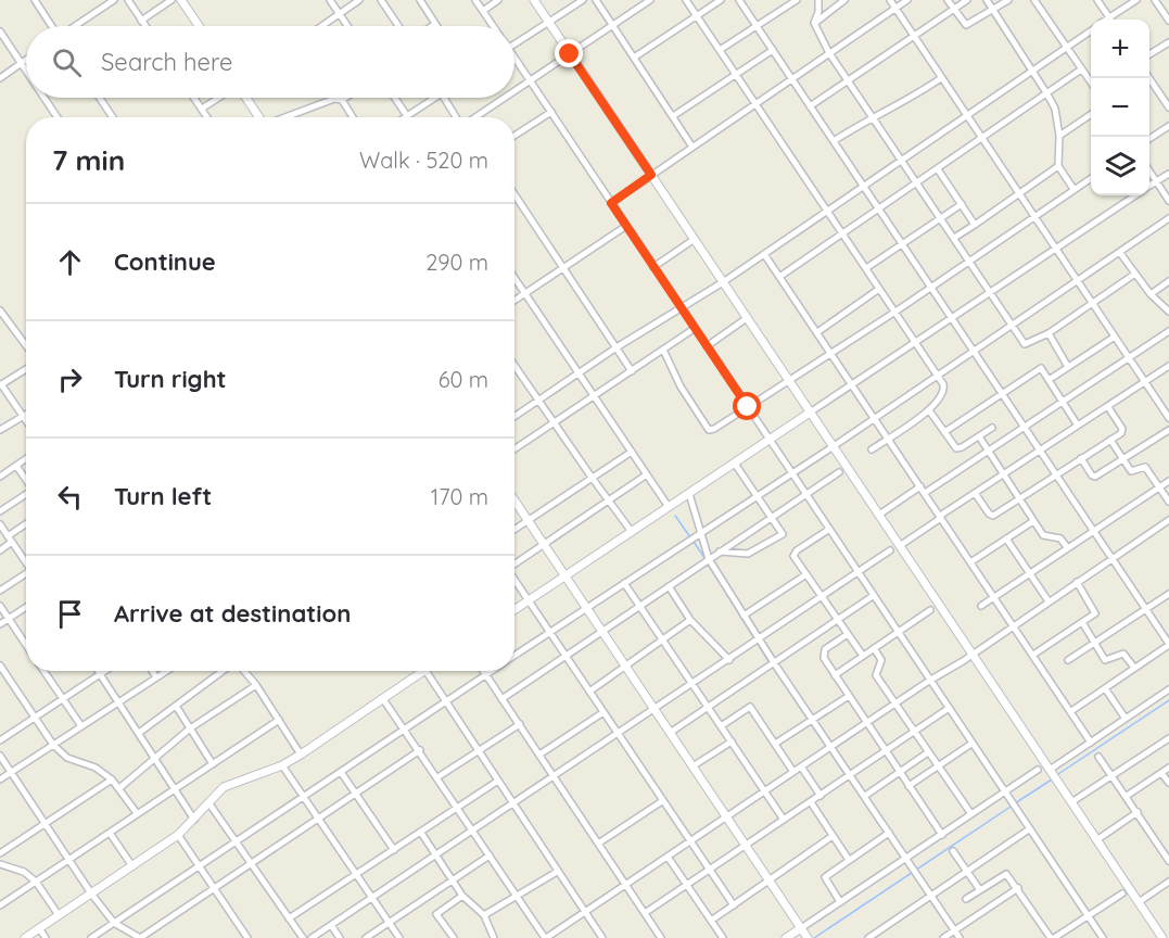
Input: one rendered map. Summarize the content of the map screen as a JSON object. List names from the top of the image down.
{
  "page": {
    "map_buttons": ["+", "−"],
    "search": "Search here",
    "heading": ["7 min", "Walk · 520 m"],
    "list": [
      ["Continue", "290 m"],
      ["Turn right", "60 m"],
      ["Turn left", "170 m"],
      "Arrive at destination"
    ]
  }
}
